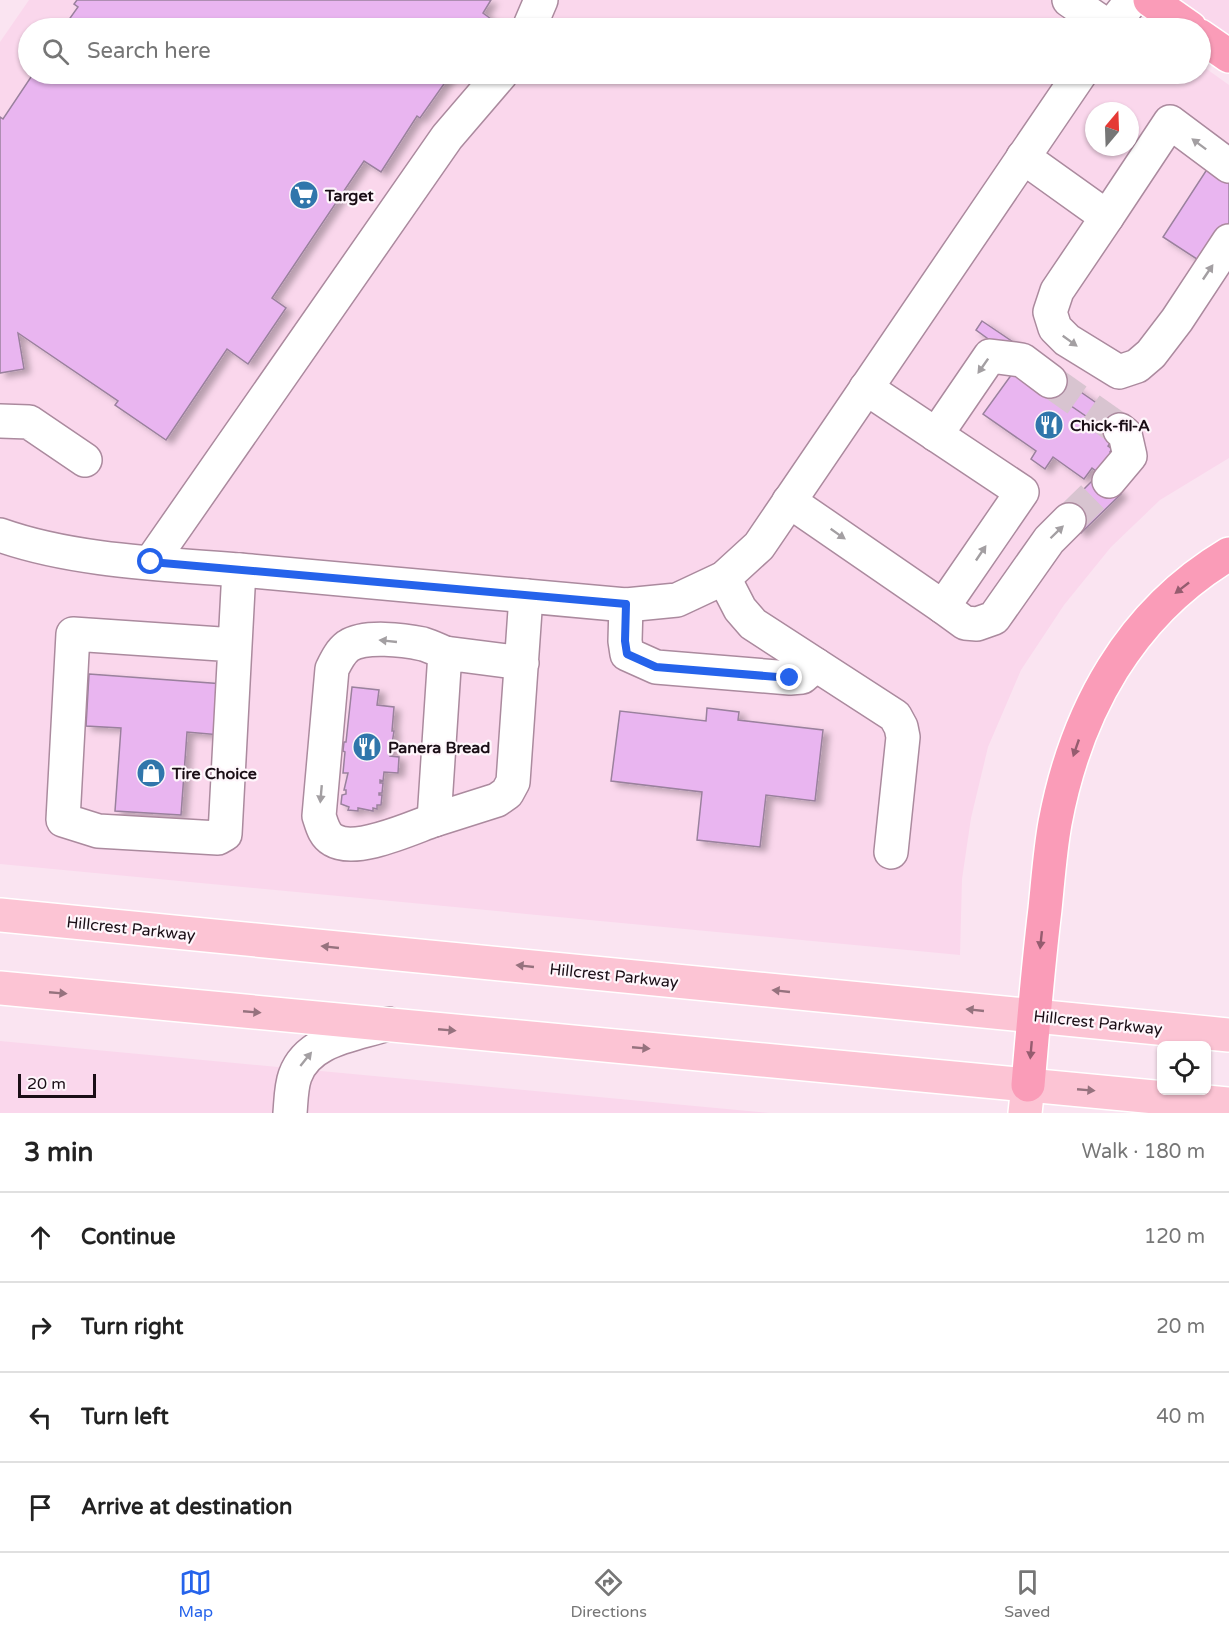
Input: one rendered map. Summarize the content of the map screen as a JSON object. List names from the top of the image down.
{
  "streets": {
    "main road": ["Hillcrest Parkway"]
  },
  "places": {
    "supermarket": ["Target"],
    "restaurant": ["Chick-fil-A", "Panera Bread"],
    "shop": ["Tire Choice"]
  },
  "scale_bar": "20 m",
  "north": "top",
  "page": {
    "search": "Search here",
    "scale": "20 m",
    "heading": ["3 min", "Walk · 180 m"],
    "list": [
      ["Continue", "120 m"],
      ["Turn right", "20 m"],
      ["Turn left", "40 m"],
      "Arrive at destination"
    ],
    "nav": ["Map", "Directions", "Saved"]
  }
}
